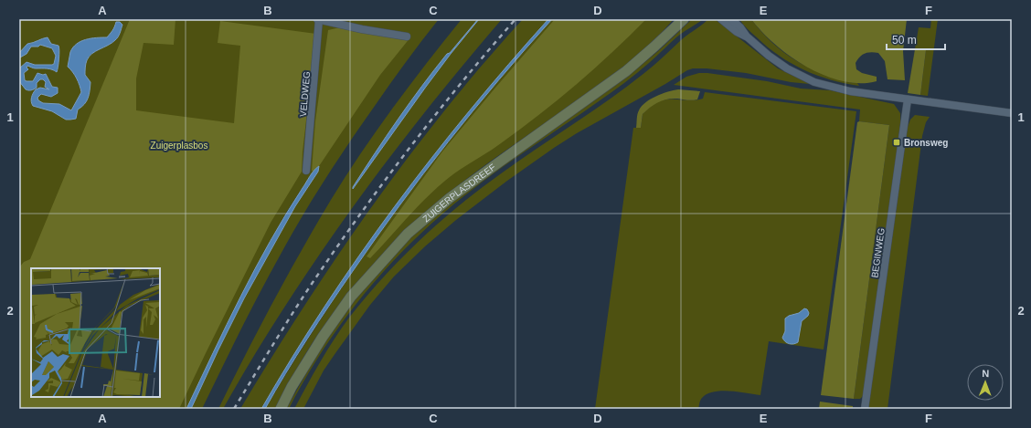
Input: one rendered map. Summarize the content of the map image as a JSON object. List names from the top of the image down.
{
  "streets": {
    "main road": ["ZUIGERPLASDREEF"],
    "street": ["VELDWEG", "BEGINWEG"]
  },
  "parks": ["Zuigerplasbos"],
  "places": {
    "transit": ["Bronsweg"]
  },
  "scale_bar": "50 m",
  "north": "top",
  "grid": {
    "columns": [
      "A",
      "B",
      "C",
      "D",
      "E",
      "F"
    ],
    "rows": ["1", "2"]
  }
}
